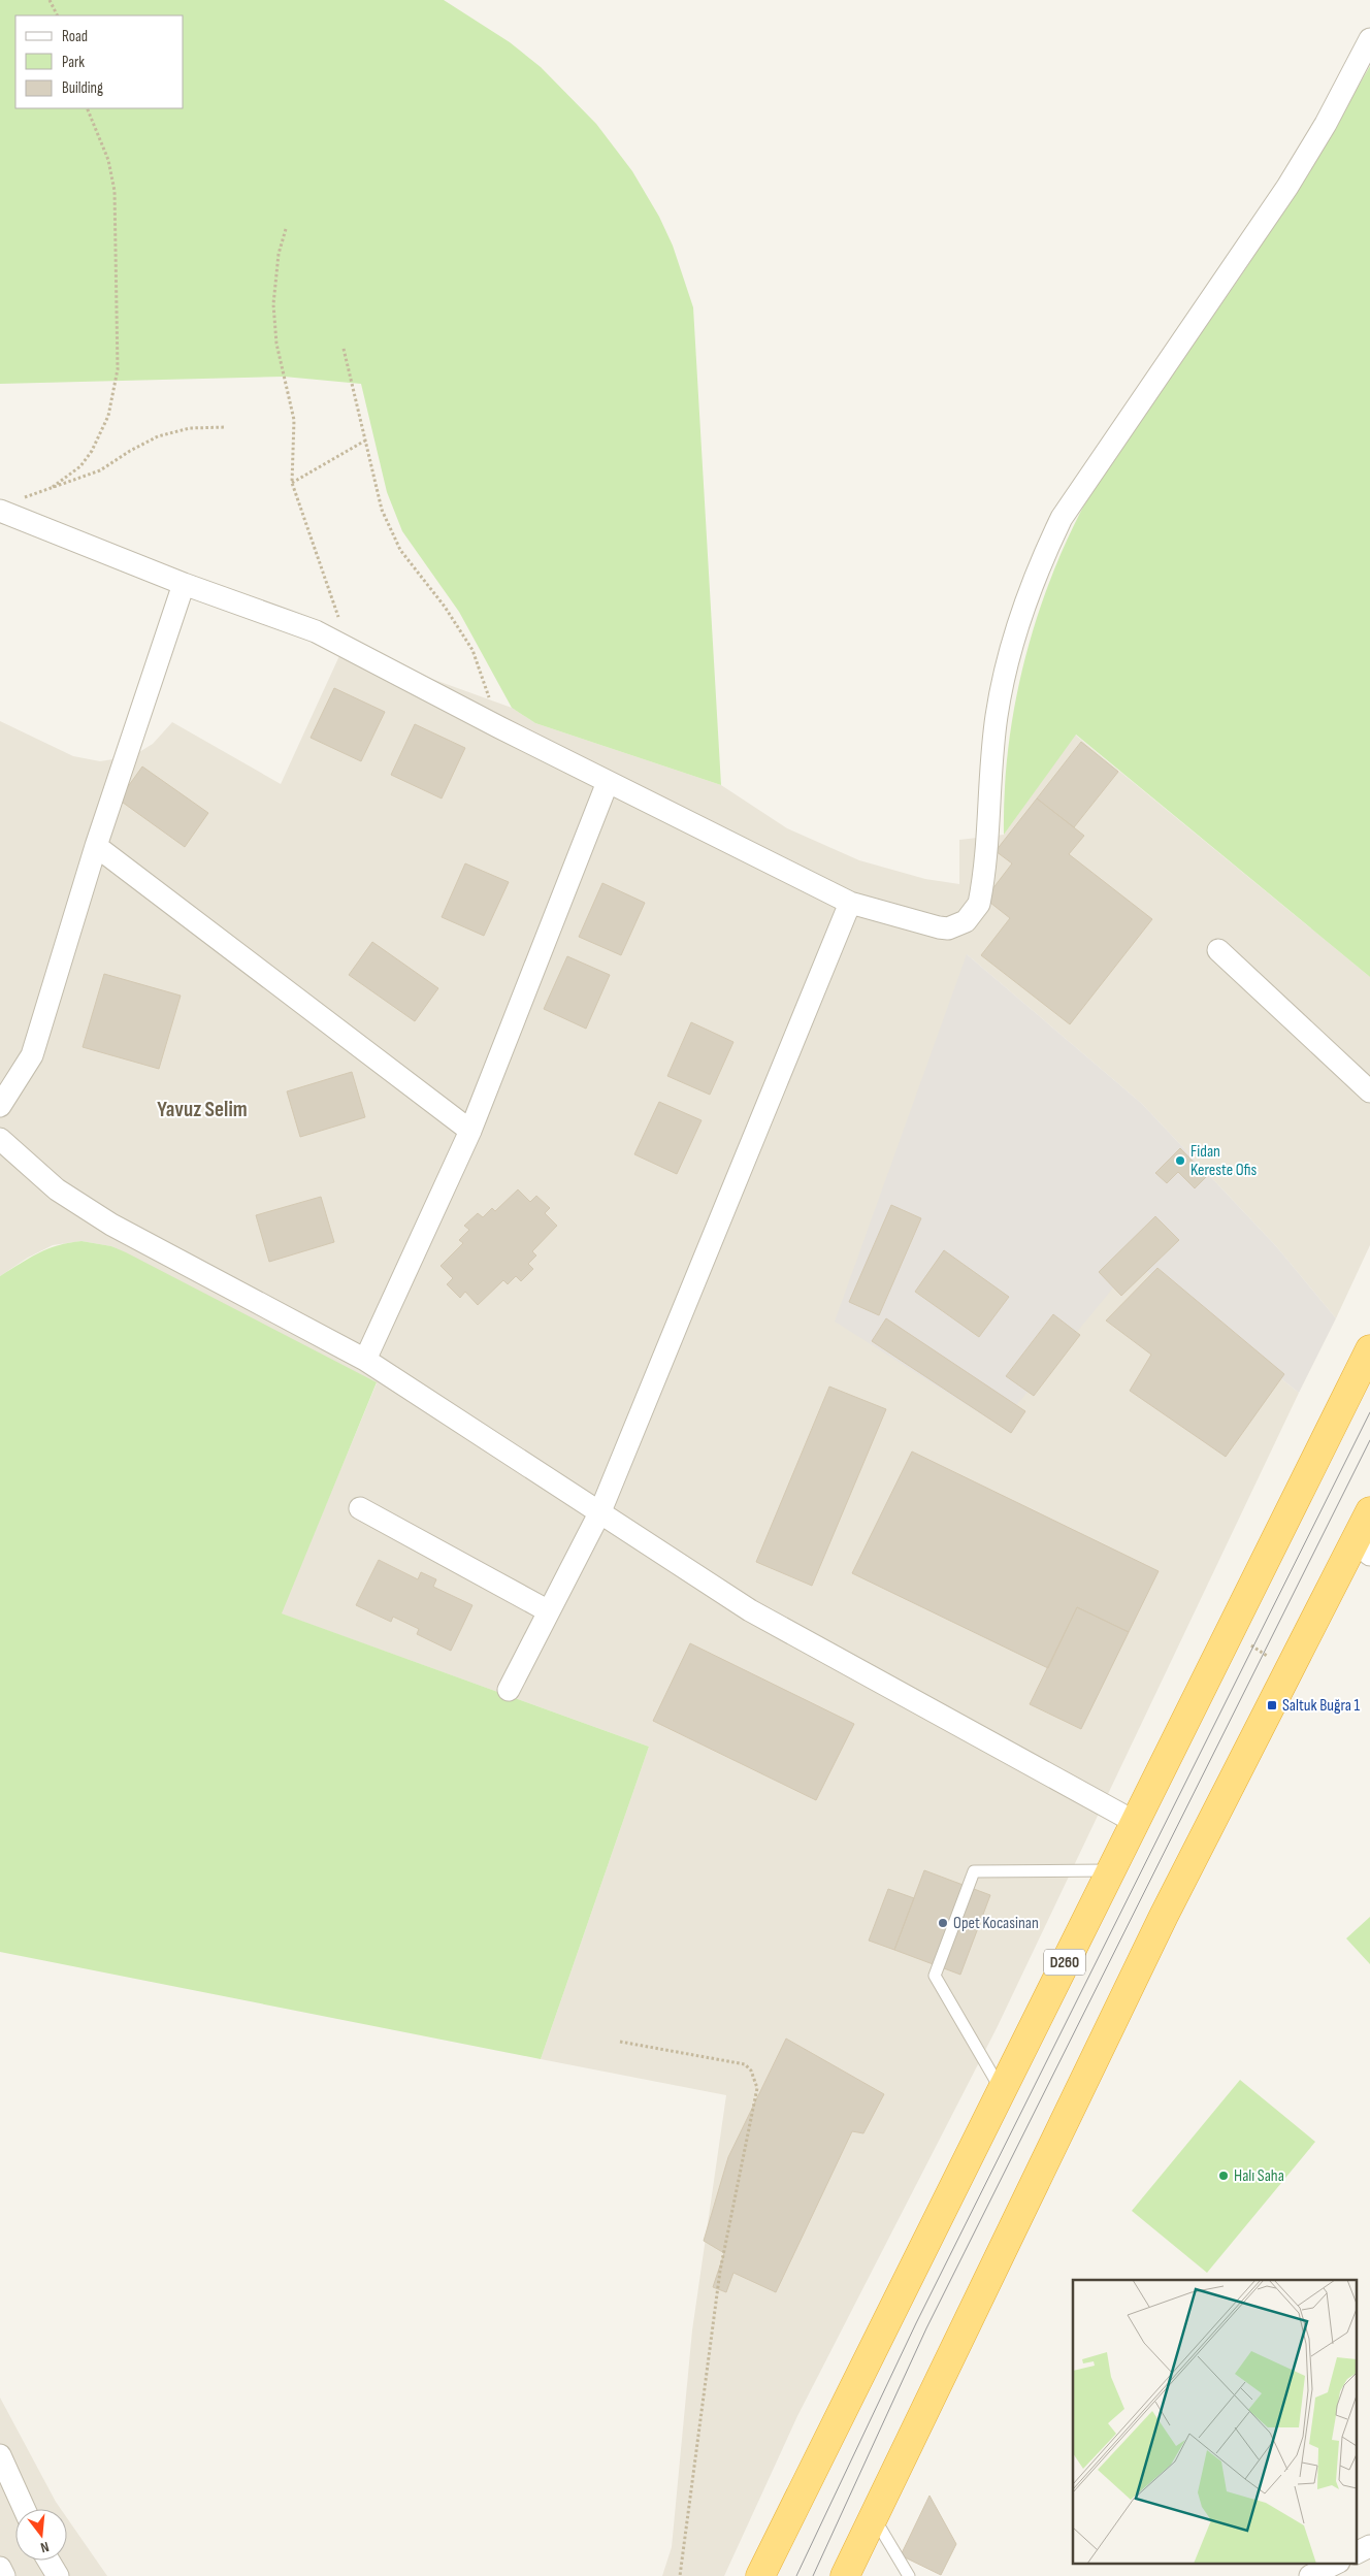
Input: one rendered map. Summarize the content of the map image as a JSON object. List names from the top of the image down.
{
  "streets": {
    "highway": ["D260"]
  },
  "districts": ["Yavuz Selim"],
  "places": {
    "other": ["Fidan Kereste Ofis", "Opet Kocasinan", "Halı Saha"],
    "transit": ["Saltuk Buğra 1"]
  },
  "legend": ["Road", "Park", "Building"],
  "north": "bottom"
}
